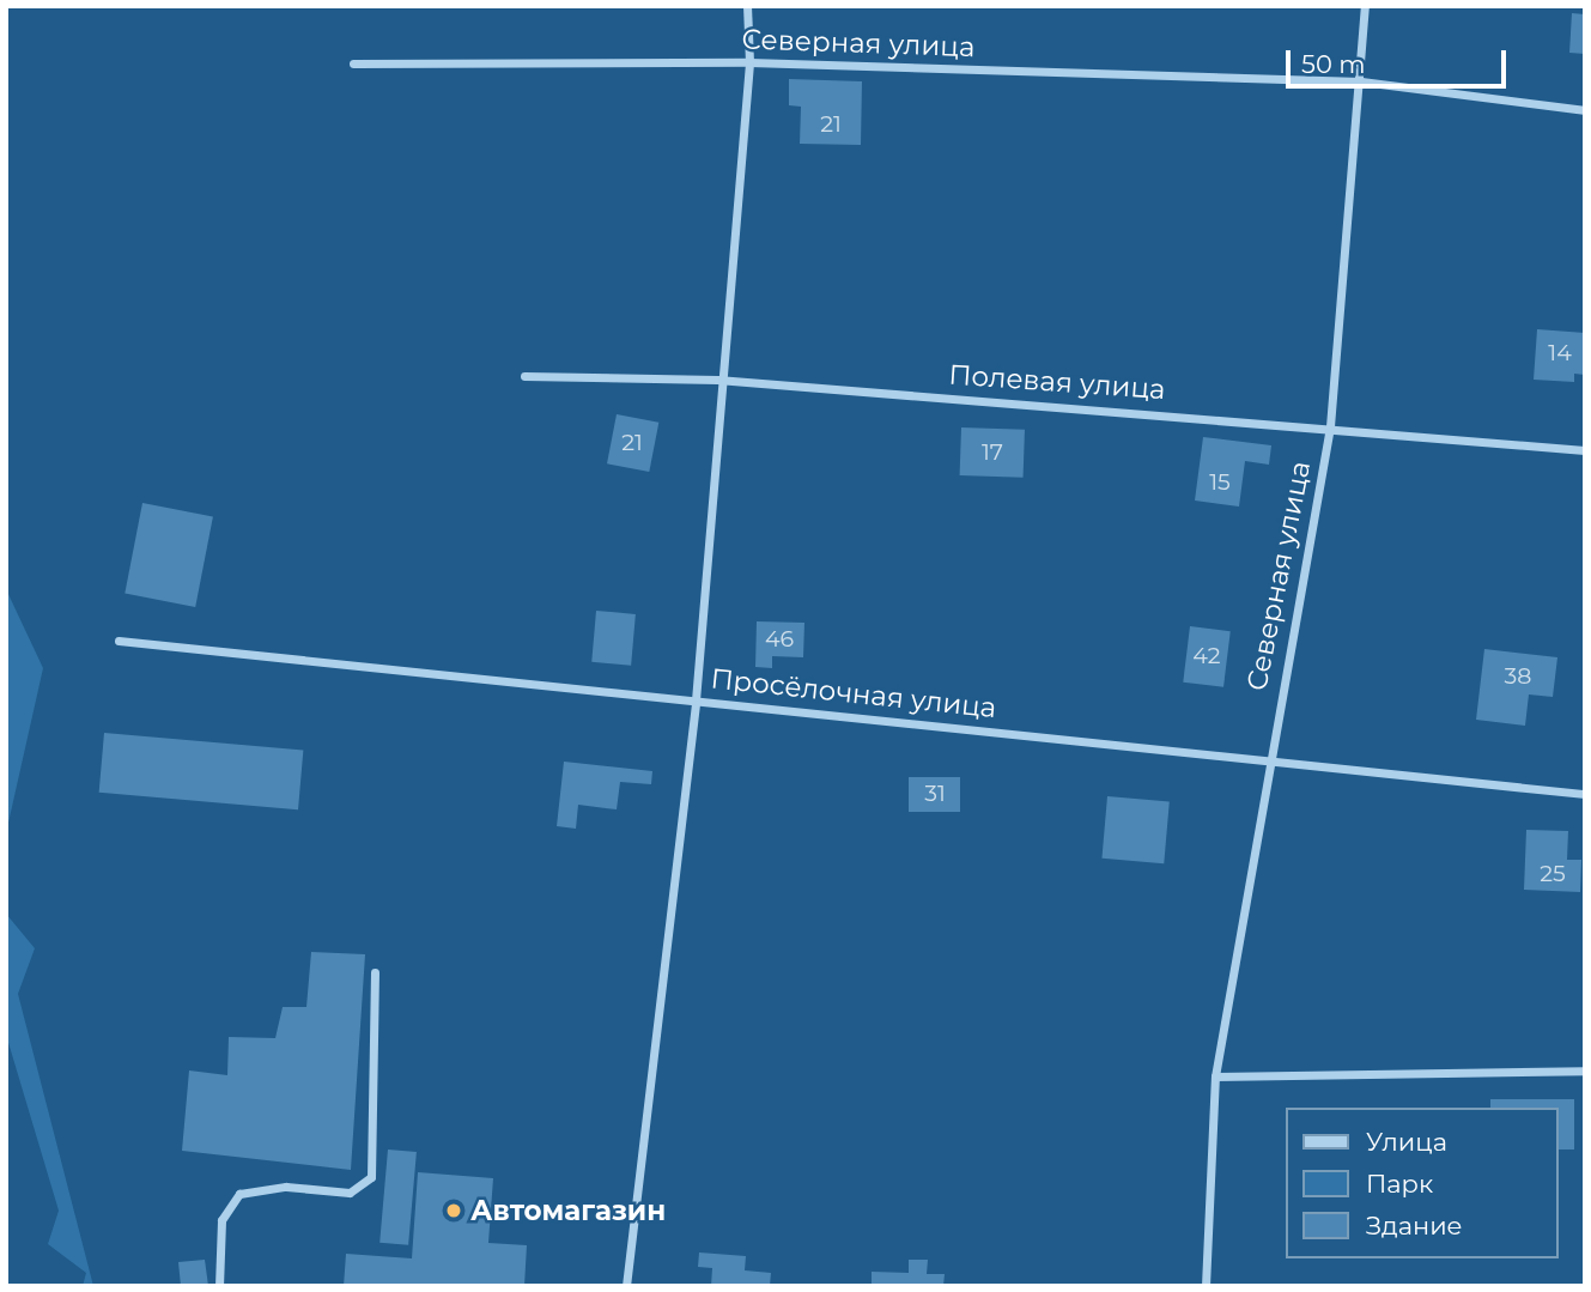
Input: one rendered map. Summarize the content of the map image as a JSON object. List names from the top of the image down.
{
  "streets": {
    "street": ["Северная улица", "Полевая улица", "Просёлочная улица"]
  },
  "crossings": [
    ["Северная улица", "Полевая улица"],
    ["Северная улица", "Просёлочная улица"]
  ],
  "places": ["Автомагазин"],
  "house_numbers": [
    "21",
    "14",
    "21",
    "17",
    "15",
    "46",
    "42",
    "38",
    "31",
    "25"
  ],
  "legend": ["Улица", "Парк", "Здание"],
  "scale_bar": "50 m"
}
